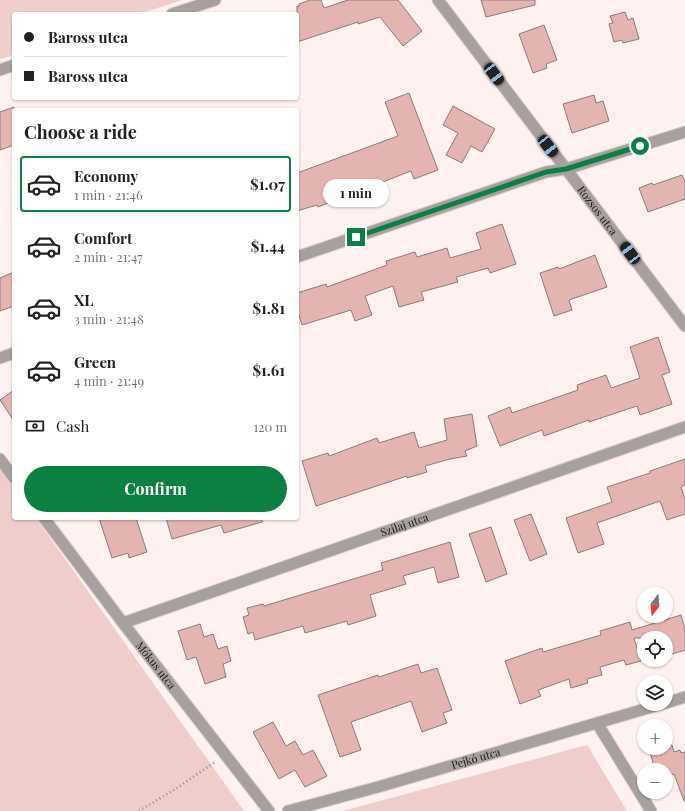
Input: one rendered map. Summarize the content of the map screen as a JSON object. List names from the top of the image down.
{
  "streets": {
    "street": [
      "Rozsos utca",
      "Szilaj utca",
      "Mókus utca",
      "Pejkó utca"
    ]
  },
  "crossings": [
    ["Szilaj utca", "Mókus utca"]
  ],
  "north": "bottom",
  "page": {
    "banner": ["Baross utca", "Baross utca"],
    "heading": "Choose a ride",
    "list": [
      {
        "name": "Economy",
        "note": "1 min · 21:46",
        "value": "$1.07"
      },
      {
        "name": "Comfort",
        "note": "2 min · 21:47",
        "value": "$1.44"
      },
      {
        "name": "XL",
        "note": "3 min · 21:48",
        "value": "$1.81"
      },
      {
        "name": "Green",
        "note": "4 min · 21:49",
        "value": "$1.61"
      }
    ],
    "bubble": "1 min",
    "pay": ["Cash", "120 m"],
    "buttons": "Confirm",
    "map_buttons": ["+", "−"]
  }
}
